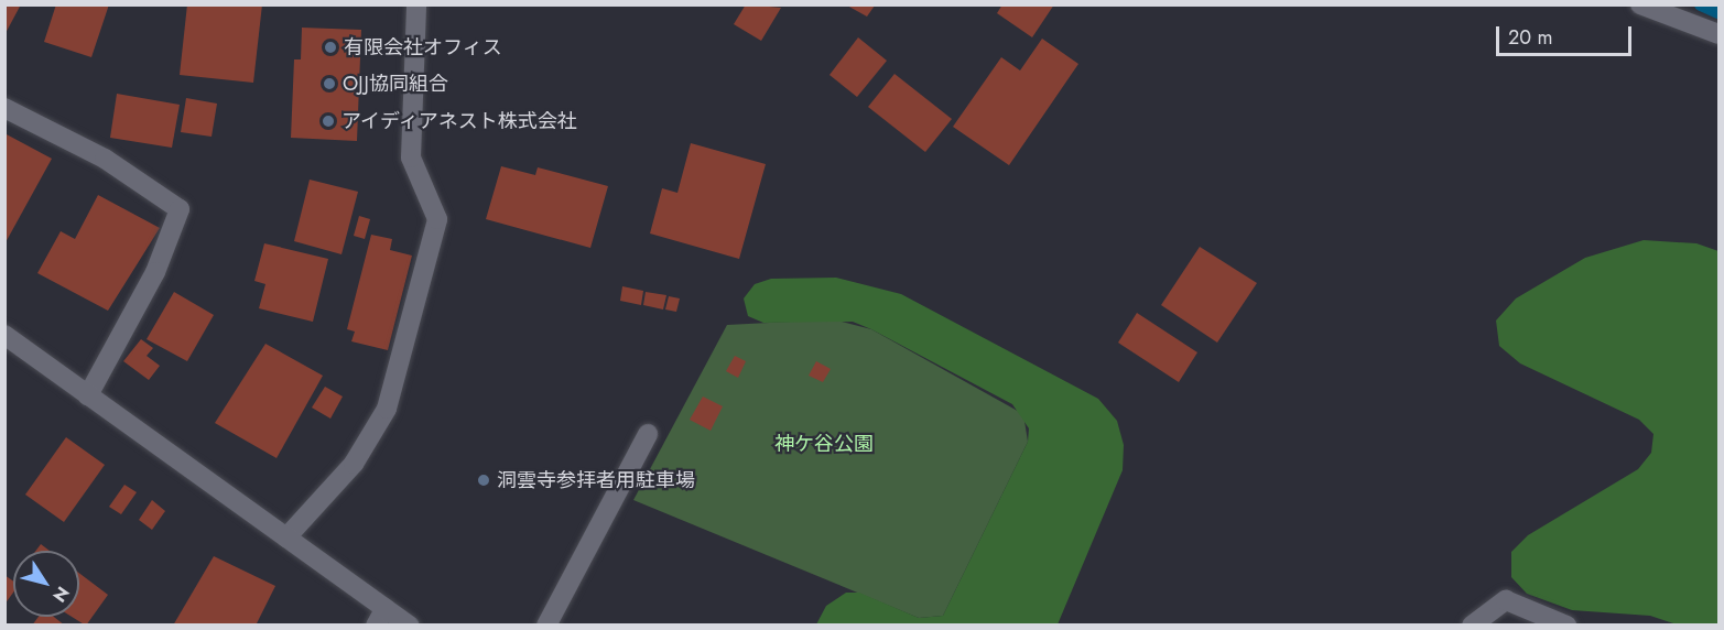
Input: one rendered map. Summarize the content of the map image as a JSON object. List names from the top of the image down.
{
  "parks": ["神ケ谷公園"],
  "places": [
    "有限会社オフィス",
    "OJJ協同組合",
    "アイディアネスト株式会社",
    "洞雲寺参拝者用駐車場"
  ],
  "scale_bar": "20 m",
  "north": "bottom right"
}
